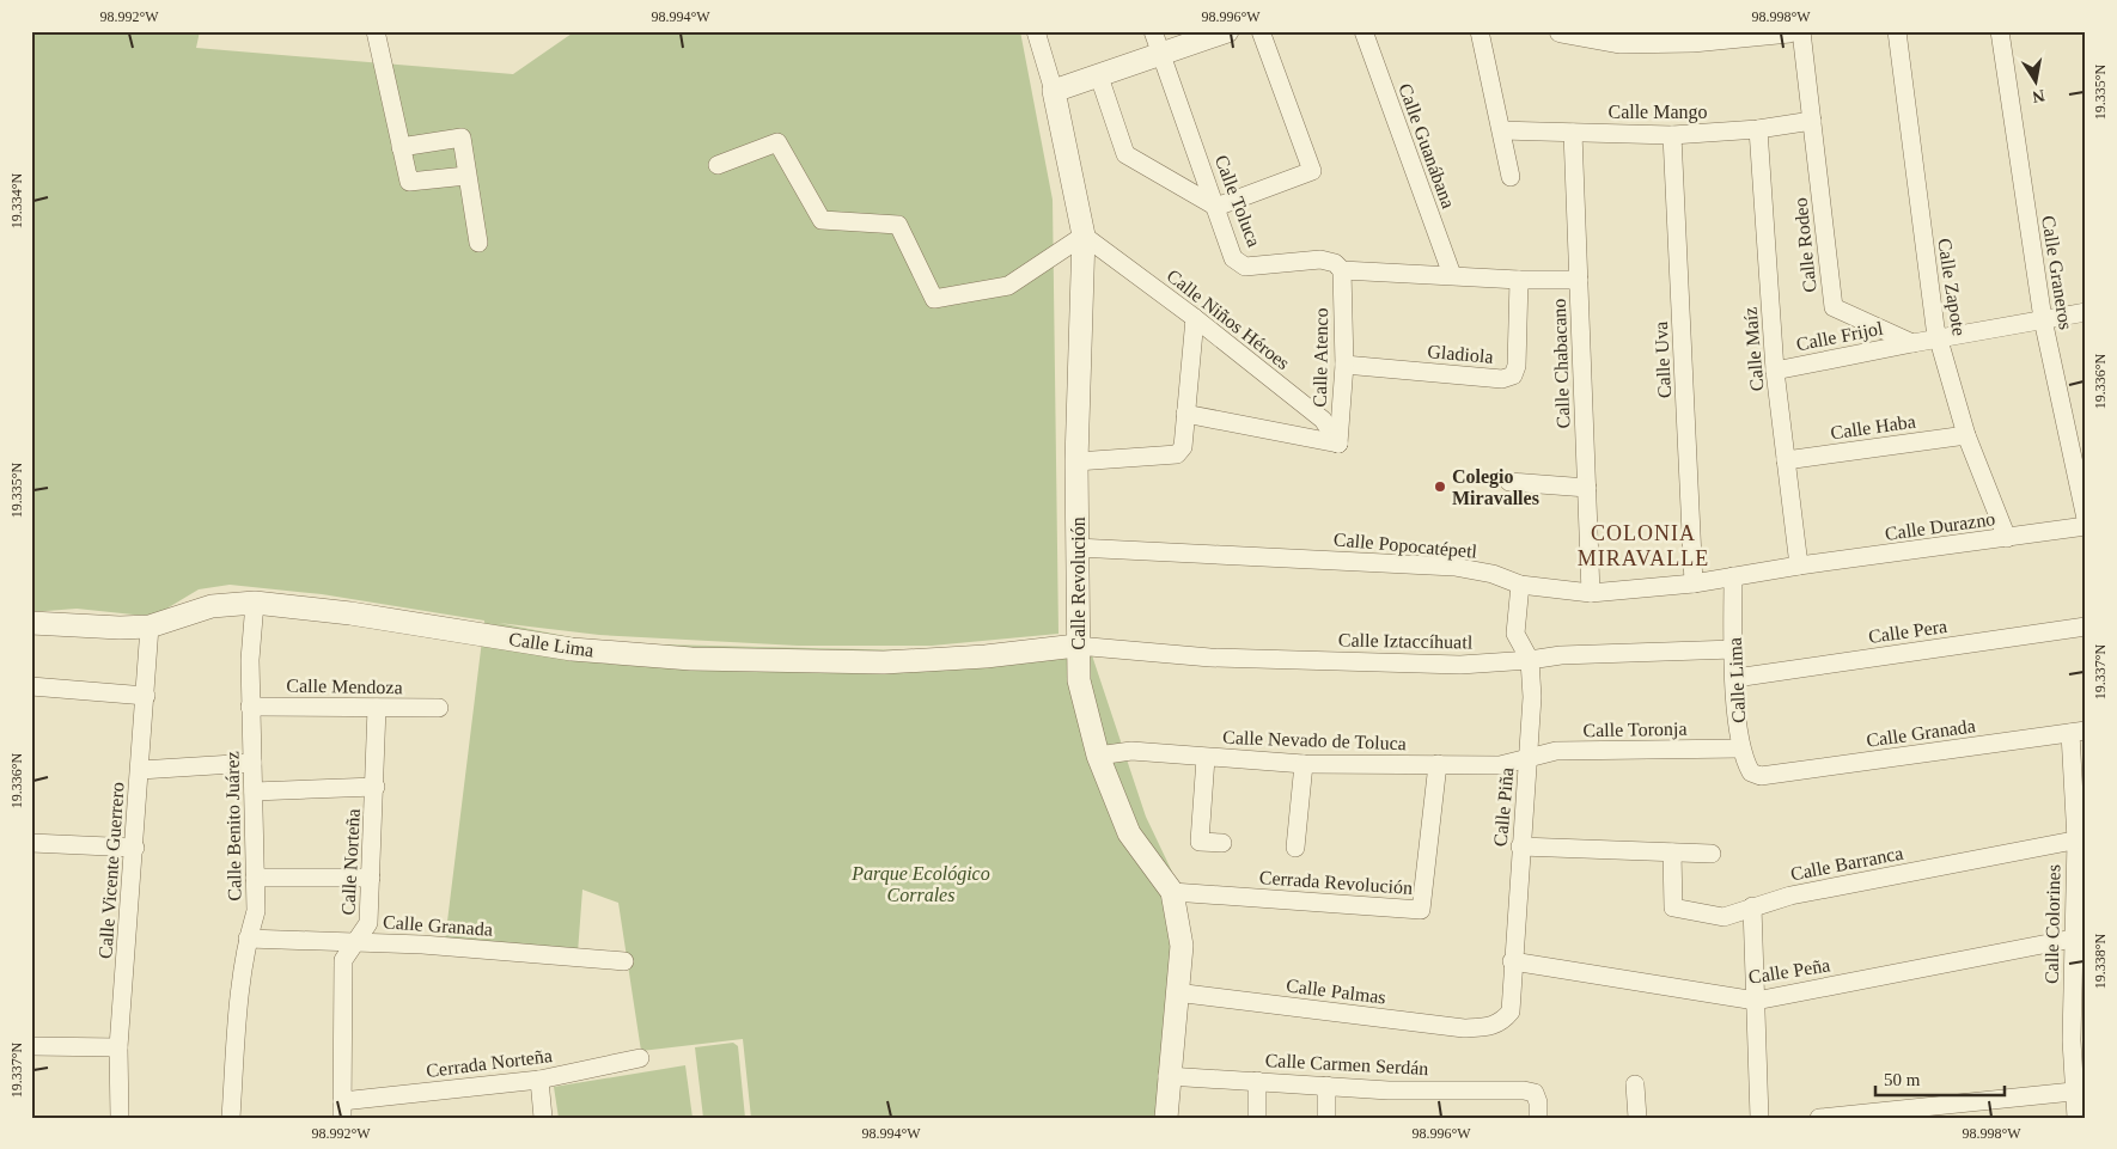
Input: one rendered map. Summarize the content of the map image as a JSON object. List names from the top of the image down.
{
  "streets": {
    "street": [
      "Calle Mango",
      "Calle Guanábana",
      "Calle Toluca",
      "Calle Rodeo",
      "Calle Graneros",
      "Calle Zapote",
      "Calle Niños Héroes",
      "Calle Frijol",
      "Calle Maíz",
      "Gladiola",
      "Calle Atenco",
      "Calle Uva",
      "Calle Chabacano",
      "Calle Haba",
      "Calle Durazno",
      "Calle Popocatépetl",
      "Calle Revolución",
      "Calle Pera",
      "Calle Iztaccíhuatl",
      "Calle Lima",
      "Calle Mendoza",
      "Calle Toronja",
      "Calle Granada",
      "Calle Nevado de Toluca",
      "Calle Piña",
      "Calle Benito Juárez",
      "Calle Norteña",
      "Calle Barranca",
      "Calle Vicente Guerrero",
      "Cerrada Revolución",
      "Calle Colorines",
      "Calle Peña",
      "Calle Palmas",
      "Cerrada Norteña",
      "Calle Carmen Serdán"
    ]
  },
  "crossings": [
    ["Calle Mango", "Calle Rodeo"],
    ["Calle Mango", "Calle Maíz"],
    ["Calle Mango", "Calle Uva"],
    ["Calle Mango", "Calle Chabacano"],
    ["Calle Guanábana", "Calle Toluca"],
    ["Calle Toluca", "Gladiola"],
    ["Calle Toluca", "Calle Atenco"],
    ["Calle Toluca", "Calle Chabacano"],
    ["Calle Rodeo", "Calle Frijol"],
    ["Calle Zapote", "Calle Haba"],
    ["Calle Zapote", "Calle Durazno"],
    ["Calle Niños Héroes", "Calle Atenco"],
    ["Calle Niños Héroes", "Calle Revolución"],
    ["Calle Frijol", "Calle Maíz"],
    ["Calle Maíz", "Calle Haba"],
    ["Calle Maíz", "Calle Durazno"],
    ["Calle Maíz", "Calle Popocatépetl"],
    ["Gladiola", "Calle Atenco"],
    ["Calle Uva", "Calle Popocatépetl"],
    ["Calle Chabacano", "Calle Popocatépetl"],
    ["Calle Durazno", "Calle Popocatépetl"],
    ["Calle Popocatépetl", "Calle Revolución"],
    ["Calle Popocatépetl", "Calle Lima"],
    ["Calle Popocatépetl", "Calle Piña"],
    ["Calle Revolución", "Calle Iztaccíhuatl"],
    ["Calle Revolución", "Calle Lima"],
    ["Calle Revolución", "Calle Nevado de Toluca"],
    ["Calle Revolución", "Cerrada Revolución"],
    ["Calle Revolución", "Calle Palmas"],
    ["Calle Revolución", "Calle Carmen Serdán"],
    ["Calle Pera", "Calle Lima"],
    ["Calle Iztaccíhuatl", "Calle Lima"],
    ["Calle Iztaccíhuatl", "Calle Piña"],
    ["Calle Lima", "Calle Toronja"],
    ["Calle Lima", "Calle Granada"],
    ["Calle Lima", "Calle Benito Juárez"],
    ["Calle Lima", "Calle Vicente Guerrero"],
    ["Calle Mendoza", "Calle Benito Juárez"],
    ["Calle Mendoza", "Calle Norteña"],
    ["Calle Toronja", "Calle Nevado de Toluca"],
    ["Calle Toronja", "Calle Piña"],
    ["Calle Granada", "Calle Benito Juárez"],
    ["Calle Granada", "Calle Norteña"],
    ["Calle Granada", "Calle Colorines"],
    ["Calle Nevado de Toluca", "Calle Piña"],
    ["Calle Nevado de Toluca", "Cerrada Revolución"],
    ["Calle Piña", "Calle Peña"],
    ["Calle Piña", "Calle Palmas"],
    ["Calle Norteña", "Cerrada Norteña"],
    ["Calle Barranca", "Calle Colorines"],
    ["Calle Colorines", "Calle Peña"]
  ],
  "districts": ["COLONIA MIRAVALLE"],
  "parks": ["Parque Ecológico Corrales"],
  "places": ["Colegio Miravalles"],
  "scale_bar": "50 m",
  "north": "bottom",
  "coordinates": [
    "98.992°W",
    "98.994°W",
    "98.996°W",
    "98.998°W",
    "19.335°N",
    "19.334°N",
    "19.336°N",
    "19.337°N",
    "19.338°N"
  ]
}
